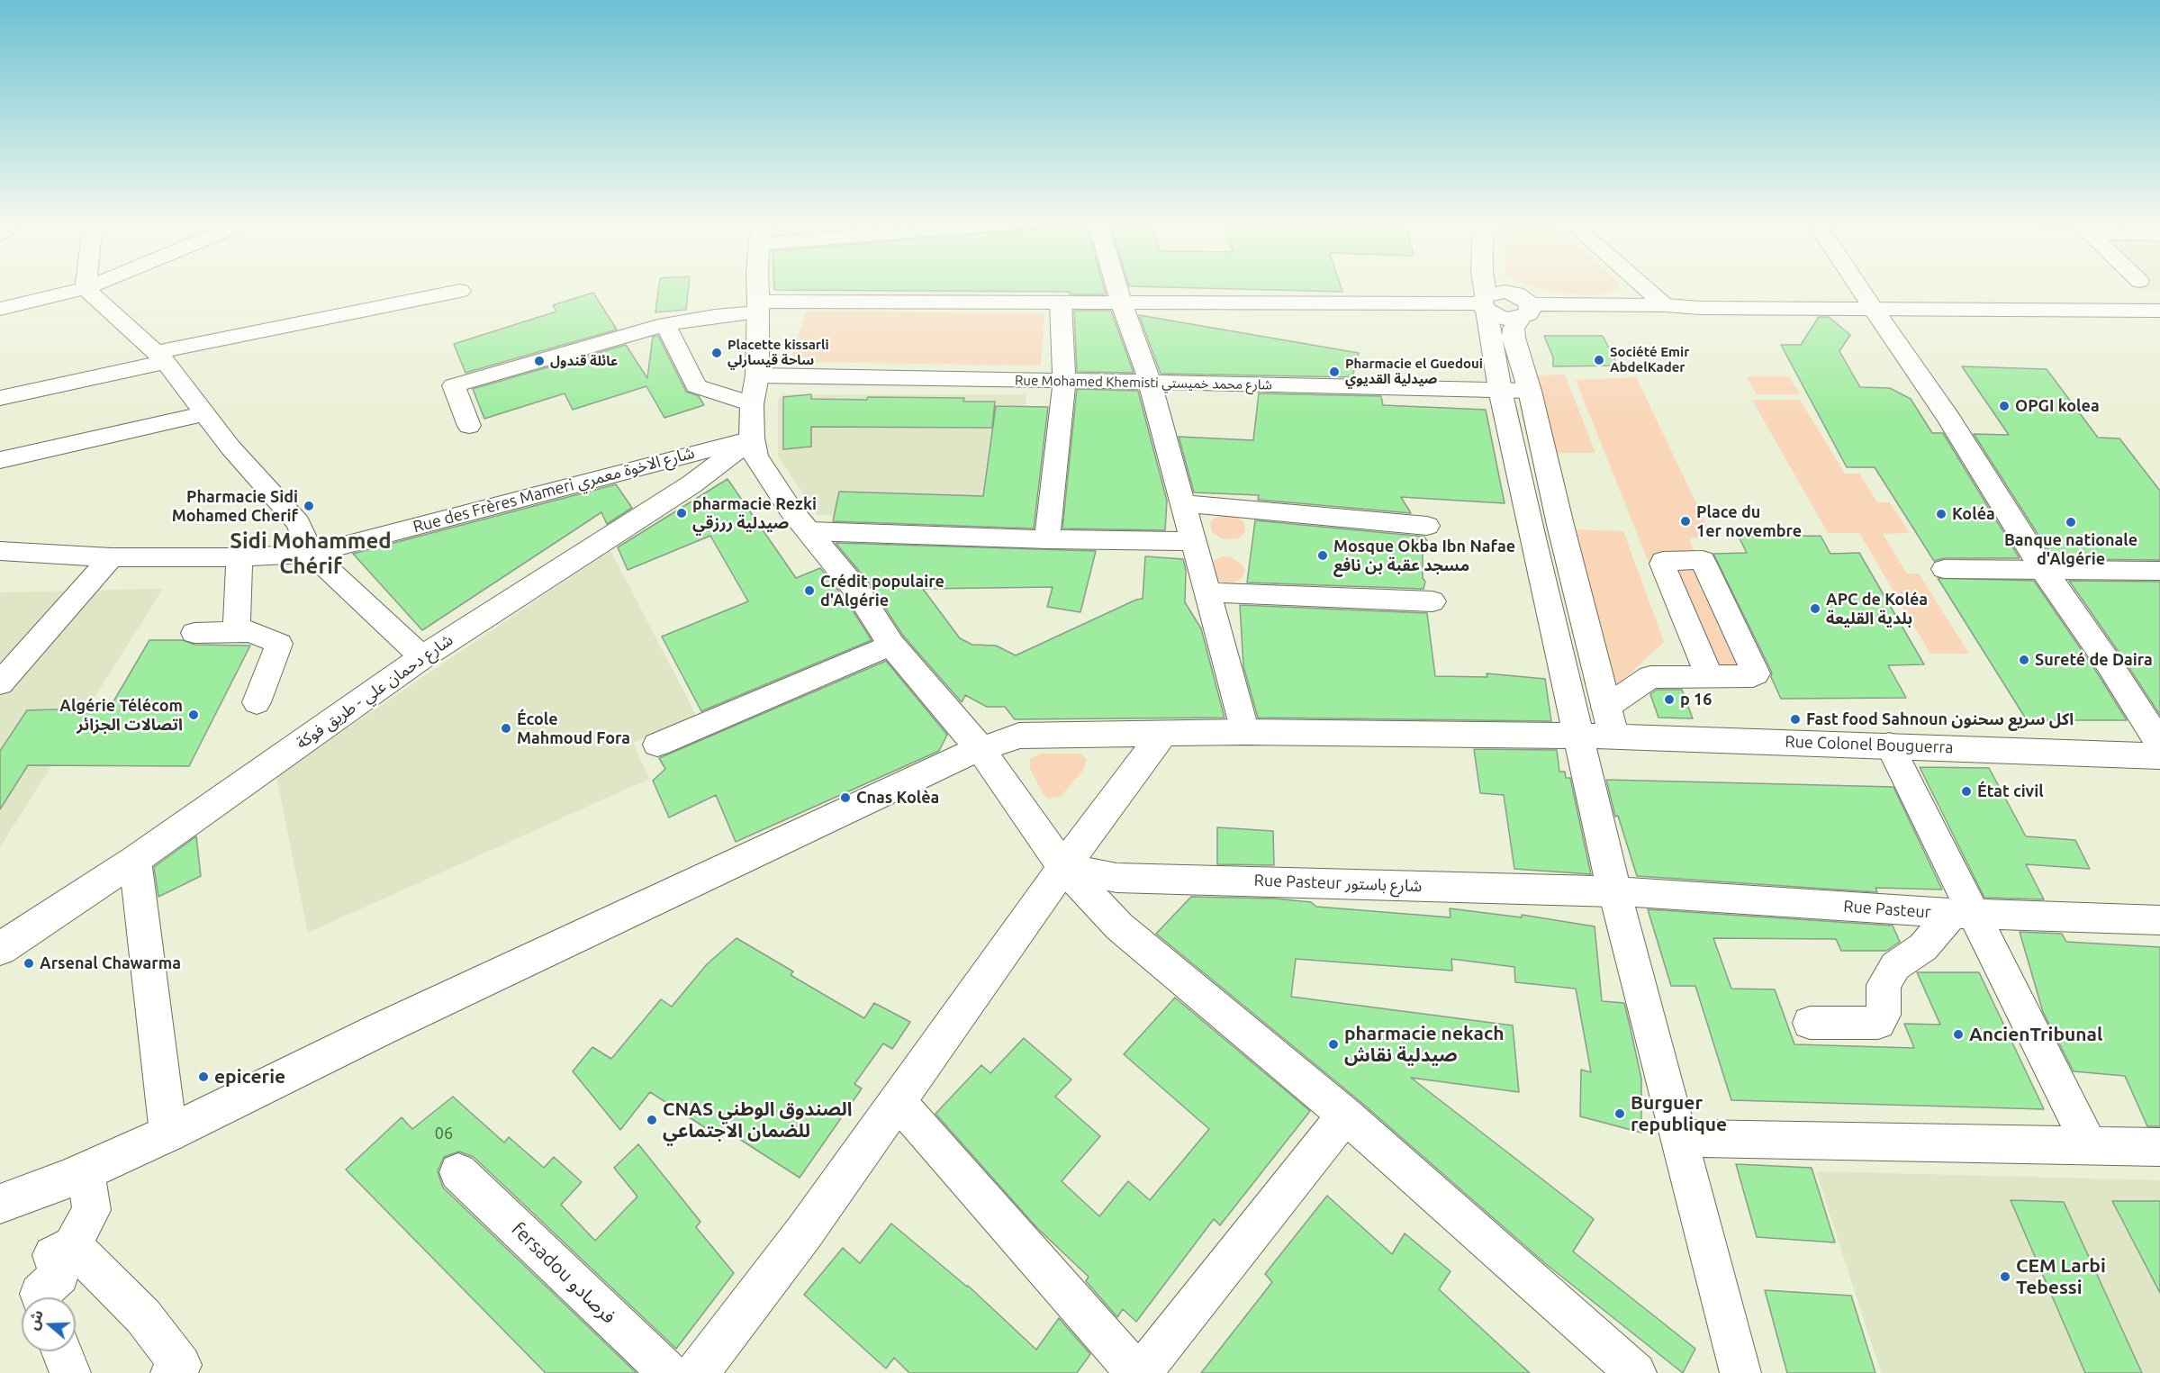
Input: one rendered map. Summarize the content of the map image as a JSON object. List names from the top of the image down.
{
  "streets": {
    "main road": ["شارع دحمان علي - طريق فوكة", "Rue Colonel Bouguerra", "Rue Pasteur شارع باستور"],
    "street": [
      "Rue Mohamed Khemisti شارع محمد خميستي",
      "Rue des Frères Mameri شارع الاخوة معمري",
      "Rue Pasteur",
      "fersadou فرصادو"
    ]
  },
  "crossings": [
    ["Rue des Frères Mameri شارع الاخوة معمري", "شارع دحمان علي - طريق فوكة"],
    ["Rue Pasteur شارع باستور", "Rue Pasteur"]
  ],
  "districts": ["Sidi Mohammed Chérif"],
  "places": [
    "Placette kissarli ساحة قيسارلي",
    "Société Emir AbdelKader",
    "عائلة قندول",
    "Pharmacie el Guedoui صيدلية القديوي",
    "OPGI kolea",
    "Pharmacie Sidi Mohamed Cherif",
    "pharmacie Rezki صيدلية ررزقي",
    "Koléa",
    "Place du 1er novembre",
    "Banque nationale d'Algérie",
    "Mosque Okba Ibn Nafae مسجد عقبة بن نافع",
    "Crédit populaire d'Algérie",
    "APC de Koléa بلدية القليعة",
    "Sureté de Daira",
    "p 16",
    "Algérie Télécom اتصالات الجزائر",
    "Fast food Sahnoun اكل سريع سحنون",
    "École Mahmoud Fora",
    "État civil",
    "Cnas Kolèa",
    "Arsenal Chawarma",
    "AncienTribunal",
    "pharmacie nekach صيدلية نقاش",
    "epicerie",
    "Burguer republique",
    "CNAS الصندوق الوطني للضمان الاجتماعي",
    "CEM Larbi Tebessi"
  ],
  "house_numbers": ["06"],
  "north": "left"
}
